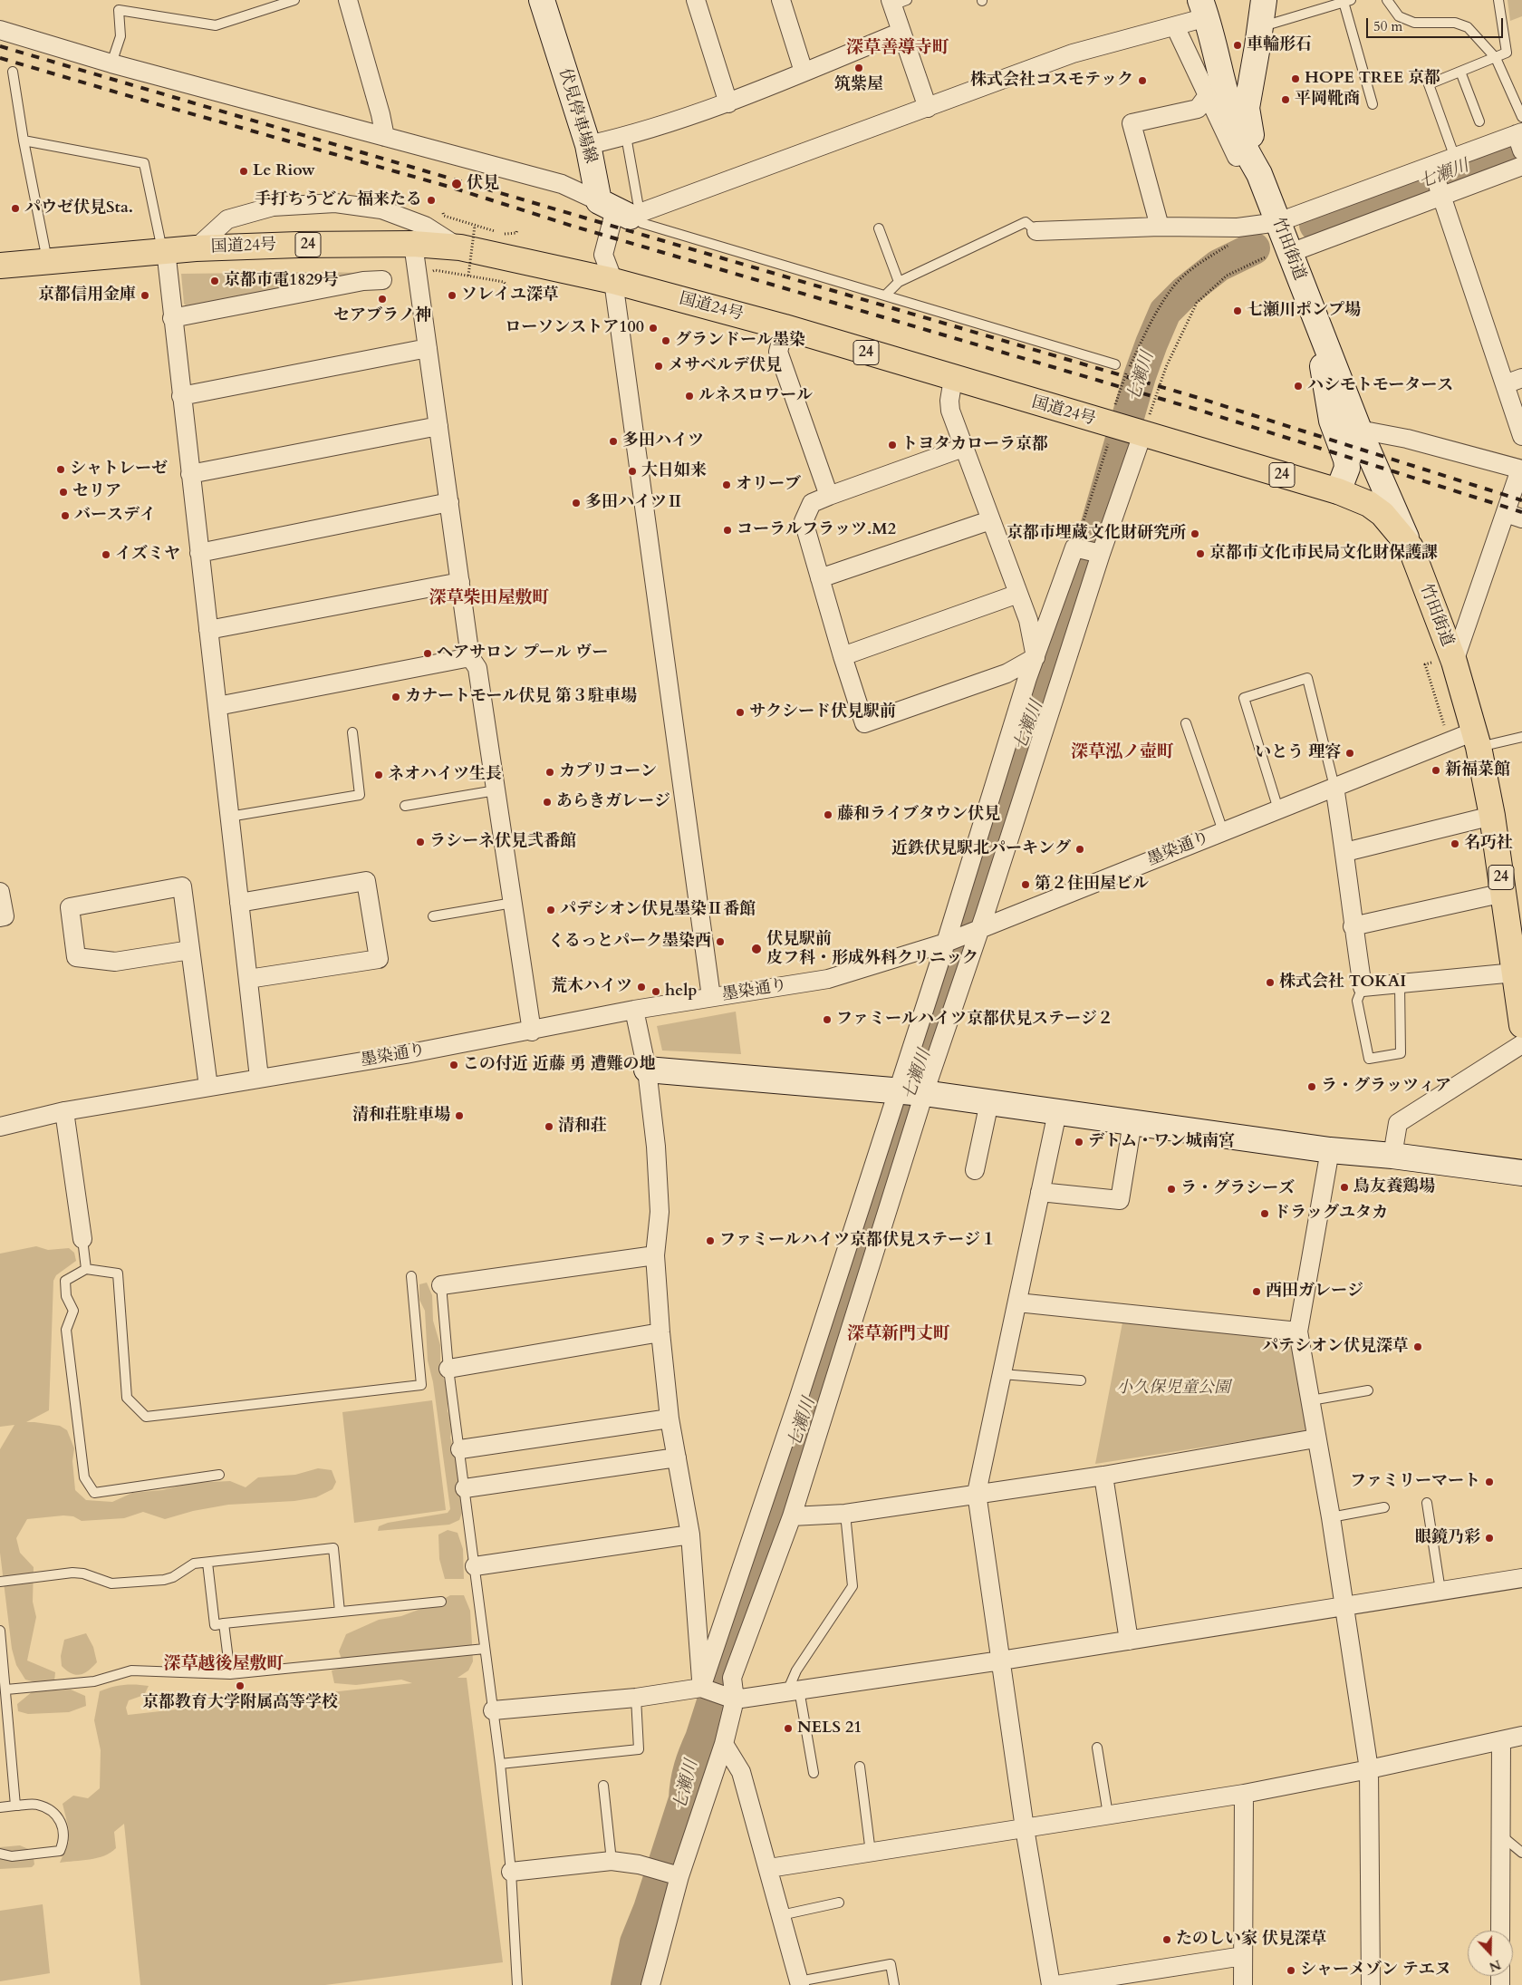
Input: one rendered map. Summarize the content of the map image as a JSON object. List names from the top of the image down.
{
  "streets": {
    "highway": ["24", "国道24号", "竹田街道"],
    "main road": ["伏見停車場線"],
    "street": ["墨染通り"]
  },
  "crossings": [
    ["国道24号", "竹田街道"],
    ["竹田街道", "墨染通り"]
  ],
  "districts": [
    "深草善導寺町",
    "深草柴田屋敷町",
    "深草泓ノ壺町",
    "深草新門丈町",
    "深草越後屋敷町"
  ],
  "water": ["七瀬川"],
  "parks": ["小久保児童公園"],
  "places": [
    "車輪形石",
    "筑紫屋",
    "HOPE TREE 京都",
    "株式会社コスモテック",
    "平岡靴商",
    "Le Riow",
    "伏見",
    "手打ちうどん 福来たる",
    "パウゼ伏見Sta.",
    "京都市電1829号",
    "京都信用金庫",
    "ソレイユ深草",
    "セアブラノ神",
    "七瀬川ポンプ場",
    "ローソンストア100",
    "グランドール墨染",
    "メサベルデ伏見",
    "ハシモトモータース",
    "ルネスロワール",
    "多田ハイツ",
    "トヨタカローラ京都",
    "シャトレーゼ",
    "大日如来",
    "オリーブ",
    "セリア",
    "多田ハイツⅡ",
    "バースデイ",
    "コーラルフラッツ.M2",
    "京都市埋蔵文化財研究所",
    "京都市文化市民局文化財保護課",
    "イズミヤ",
    "ヘアサロン プール ヴー",
    "カナートモール伏見 第３駐車場",
    "サクシード伏見駅前",
    "いとう 理容",
    "新福菜館",
    "カプリコーン",
    "ネオハイツ生長",
    "あらきガレージ",
    "藤和ライブタウン伏見",
    "ラシーネ伏見弐番館",
    "名巧社",
    "近鉄伏見駅北パーキング",
    "第２住田屋ビル",
    "パデシオン伏見墨染Ⅱ番館",
    "くるっとパーク墨染西",
    "伏見駅前 皮フ科・形成外科クリニック",
    "株式会社 TOKAI",
    "荒木ハイツ",
    "help",
    "ファミールハイツ京都伏見ステージ２",
    "この付近 近藤 勇 遭難の地",
    "ラ・グラッツィア",
    "清和荘駐車場",
    "清和荘",
    "デトム・ワン城南宮",
    "鳥友養鶏場",
    "ラ・グラシーズ",
    "ドラッグユタカ",
    "ファミールハイツ京都伏見ステージ１",
    "西田ガレージ",
    "パテシオン伏見深草",
    "ファミリーマート",
    "眼鏡乃彩",
    "京都教育大学附属高等学校",
    "NELS 21",
    "たのしい家 伏見深草",
    "シャーメゾン テエヌ"
  ],
  "scale_bar": "50 m",
  "north": "bottom"
}
